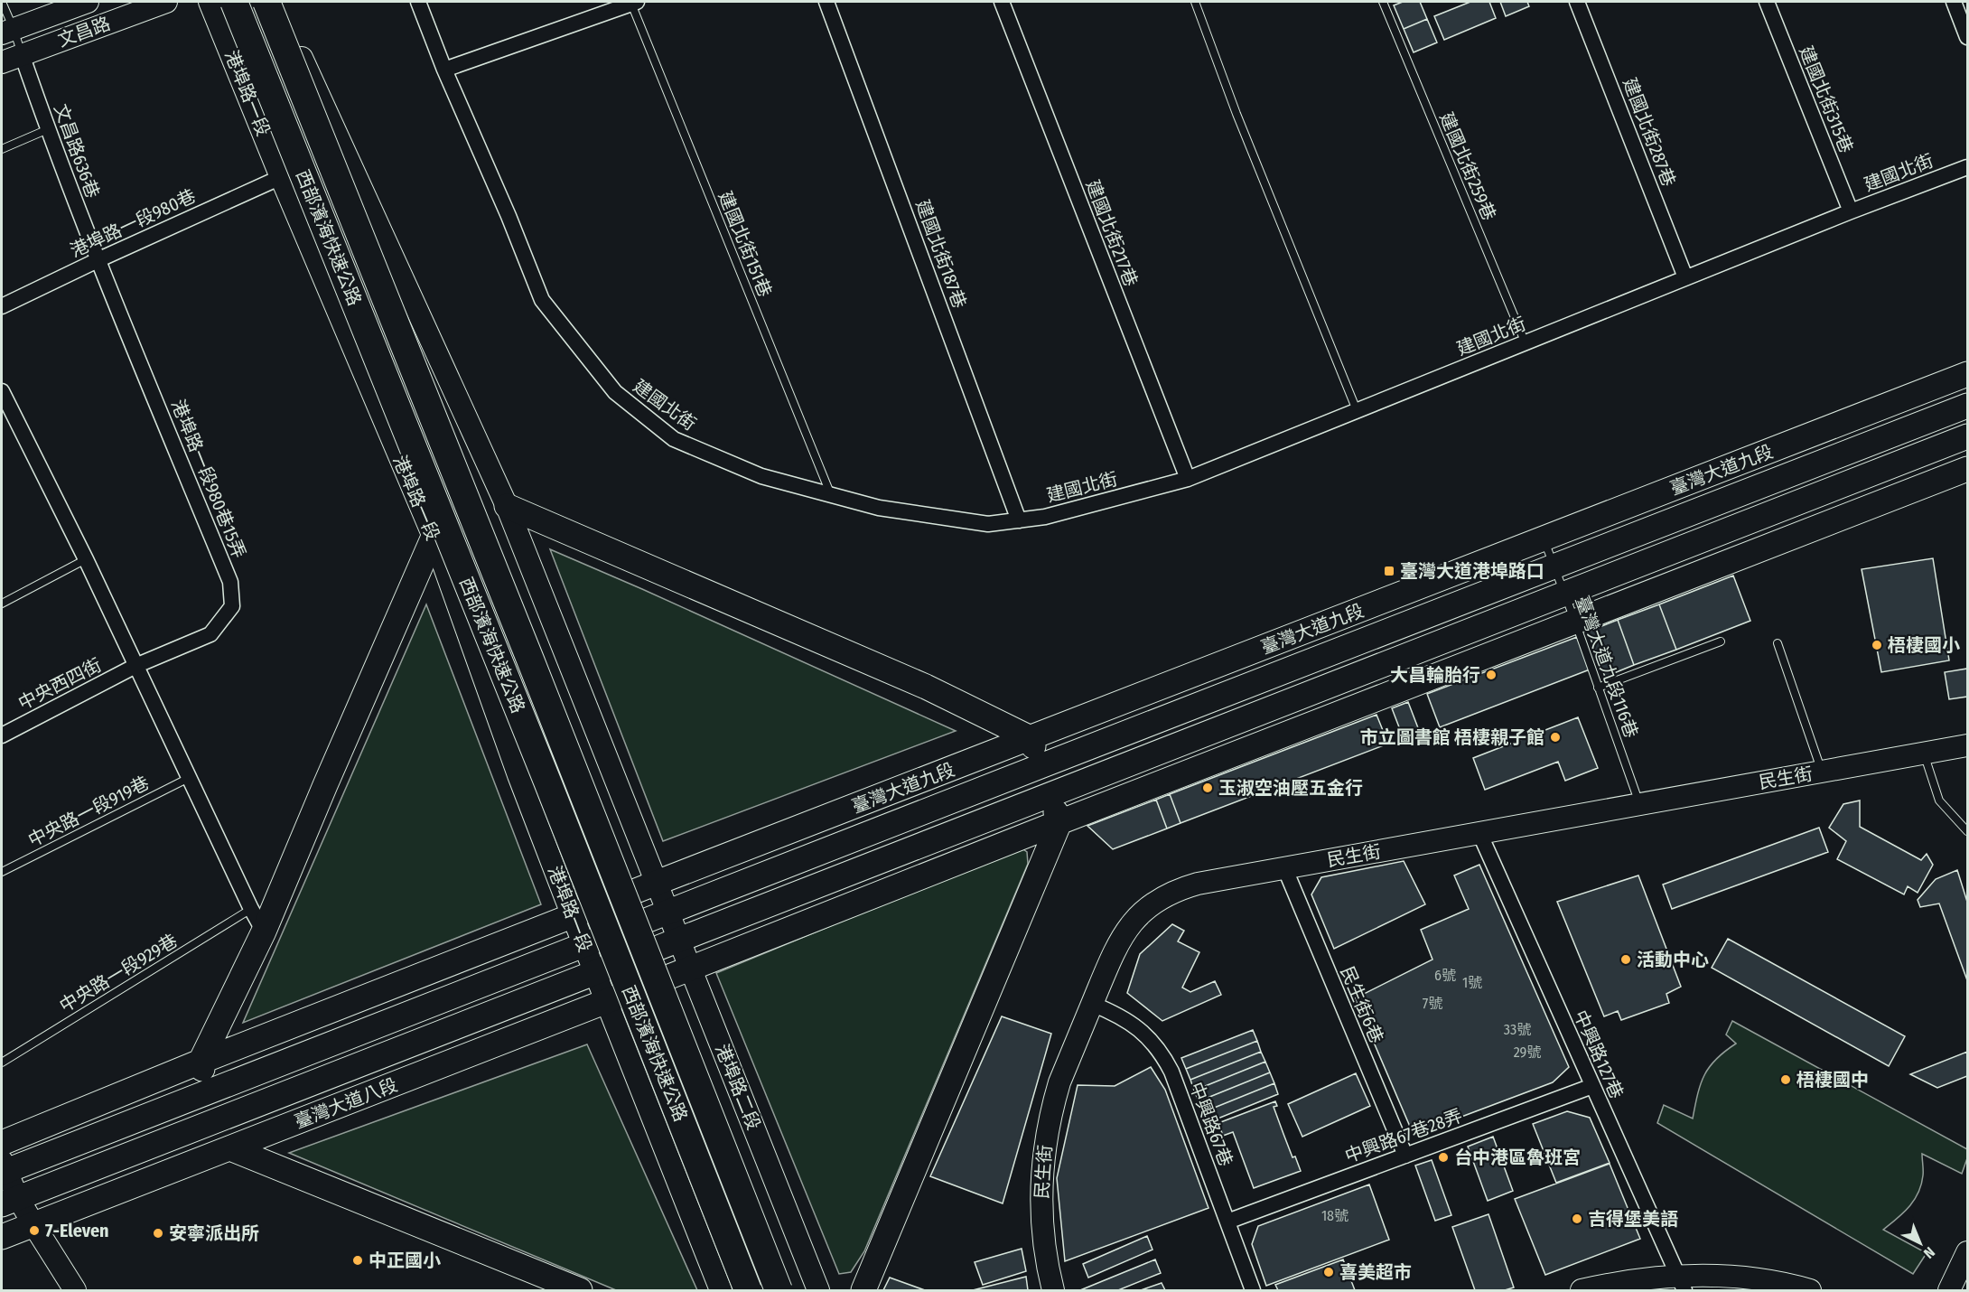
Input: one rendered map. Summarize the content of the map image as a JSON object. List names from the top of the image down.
{
  "streets": {
    "highway": ["西部濱海快速公路"],
    "main road": ["臺灣大道九段", "臺灣大道八段"],
    "street": [
      "文昌路",
      "港埠路一段",
      "建國北街315巷",
      "建國北街287巷",
      "文昌路636巷",
      "建國北街",
      "港埠路一段980巷",
      "建國北街217巷",
      "建國北街187巷",
      "港埠路一段980巷15弄",
      "中央西四街",
      "民生街",
      "民生街6巷",
      "中興路127巷",
      "港埠路二段",
      "中興路67巷",
      "中興路67巷28弄"
    ],
    "lane": [
      "建國北街259巷",
      "建國北街151巷",
      "臺灣大道九段116巷",
      "中央路一段919巷",
      "中央路一段929巷"
    ]
  },
  "crossings": [
    ["文昌路", "文昌路636巷"],
    ["港埠路一段", "港埠路一段980巷"],
    ["港埠路一段", "臺灣大道八段"],
    ["建國北街315巷", "建國北街"],
    ["建國北街287巷", "建國北街"],
    ["文昌路636巷", "港埠路一段980巷"],
    ["文昌路636巷", "港埠路一段980巷15弄"],
    ["建國北街259巷", "建國北街"],
    ["建國北街", "建國北街217巷"],
    ["建國北街", "建國北街151巷"],
    ["建國北街", "建國北街187巷"],
    ["港埠路一段980巷", "港埠路一段980巷15弄"],
    ["臺灣大道九段", "臺灣大道九段116巷"],
    ["臺灣大道九段", "港埠路二段"],
    ["港埠路一段980巷15弄", "中央西四街"],
    ["臺灣大道九段116巷", "民生街"],
    ["民生街", "民生街6巷"],
    ["民生街", "中興路127巷"],
    ["民生街", "中興路67巷"],
    ["民生街6巷", "中興路67巷28弄"],
    ["中興路127巷", "中興路67巷28弄"],
    ["港埠路二段", "臺灣大道八段"],
    ["中興路67巷", "中興路67巷28弄"]
  ],
  "places": {
    "transit": ["臺灣大道港埠路口"],
    "other": [
      "梧棲國小",
      "大昌輪胎行",
      "市立圖書館 梧棲親子館",
      "玉淑空油壓五金行",
      "活動中心",
      "梧棲國中",
      "台中港區魯班宮",
      "吉得堡美語",
      "7-Eleven",
      "安寧派出所",
      "中正國小",
      "喜美超市"
    ]
  },
  "house_numbers": [
    "6號",
    "1號",
    "7號",
    "33號",
    "29號",
    "18號"
  ],
  "north": "bottom right"
}
